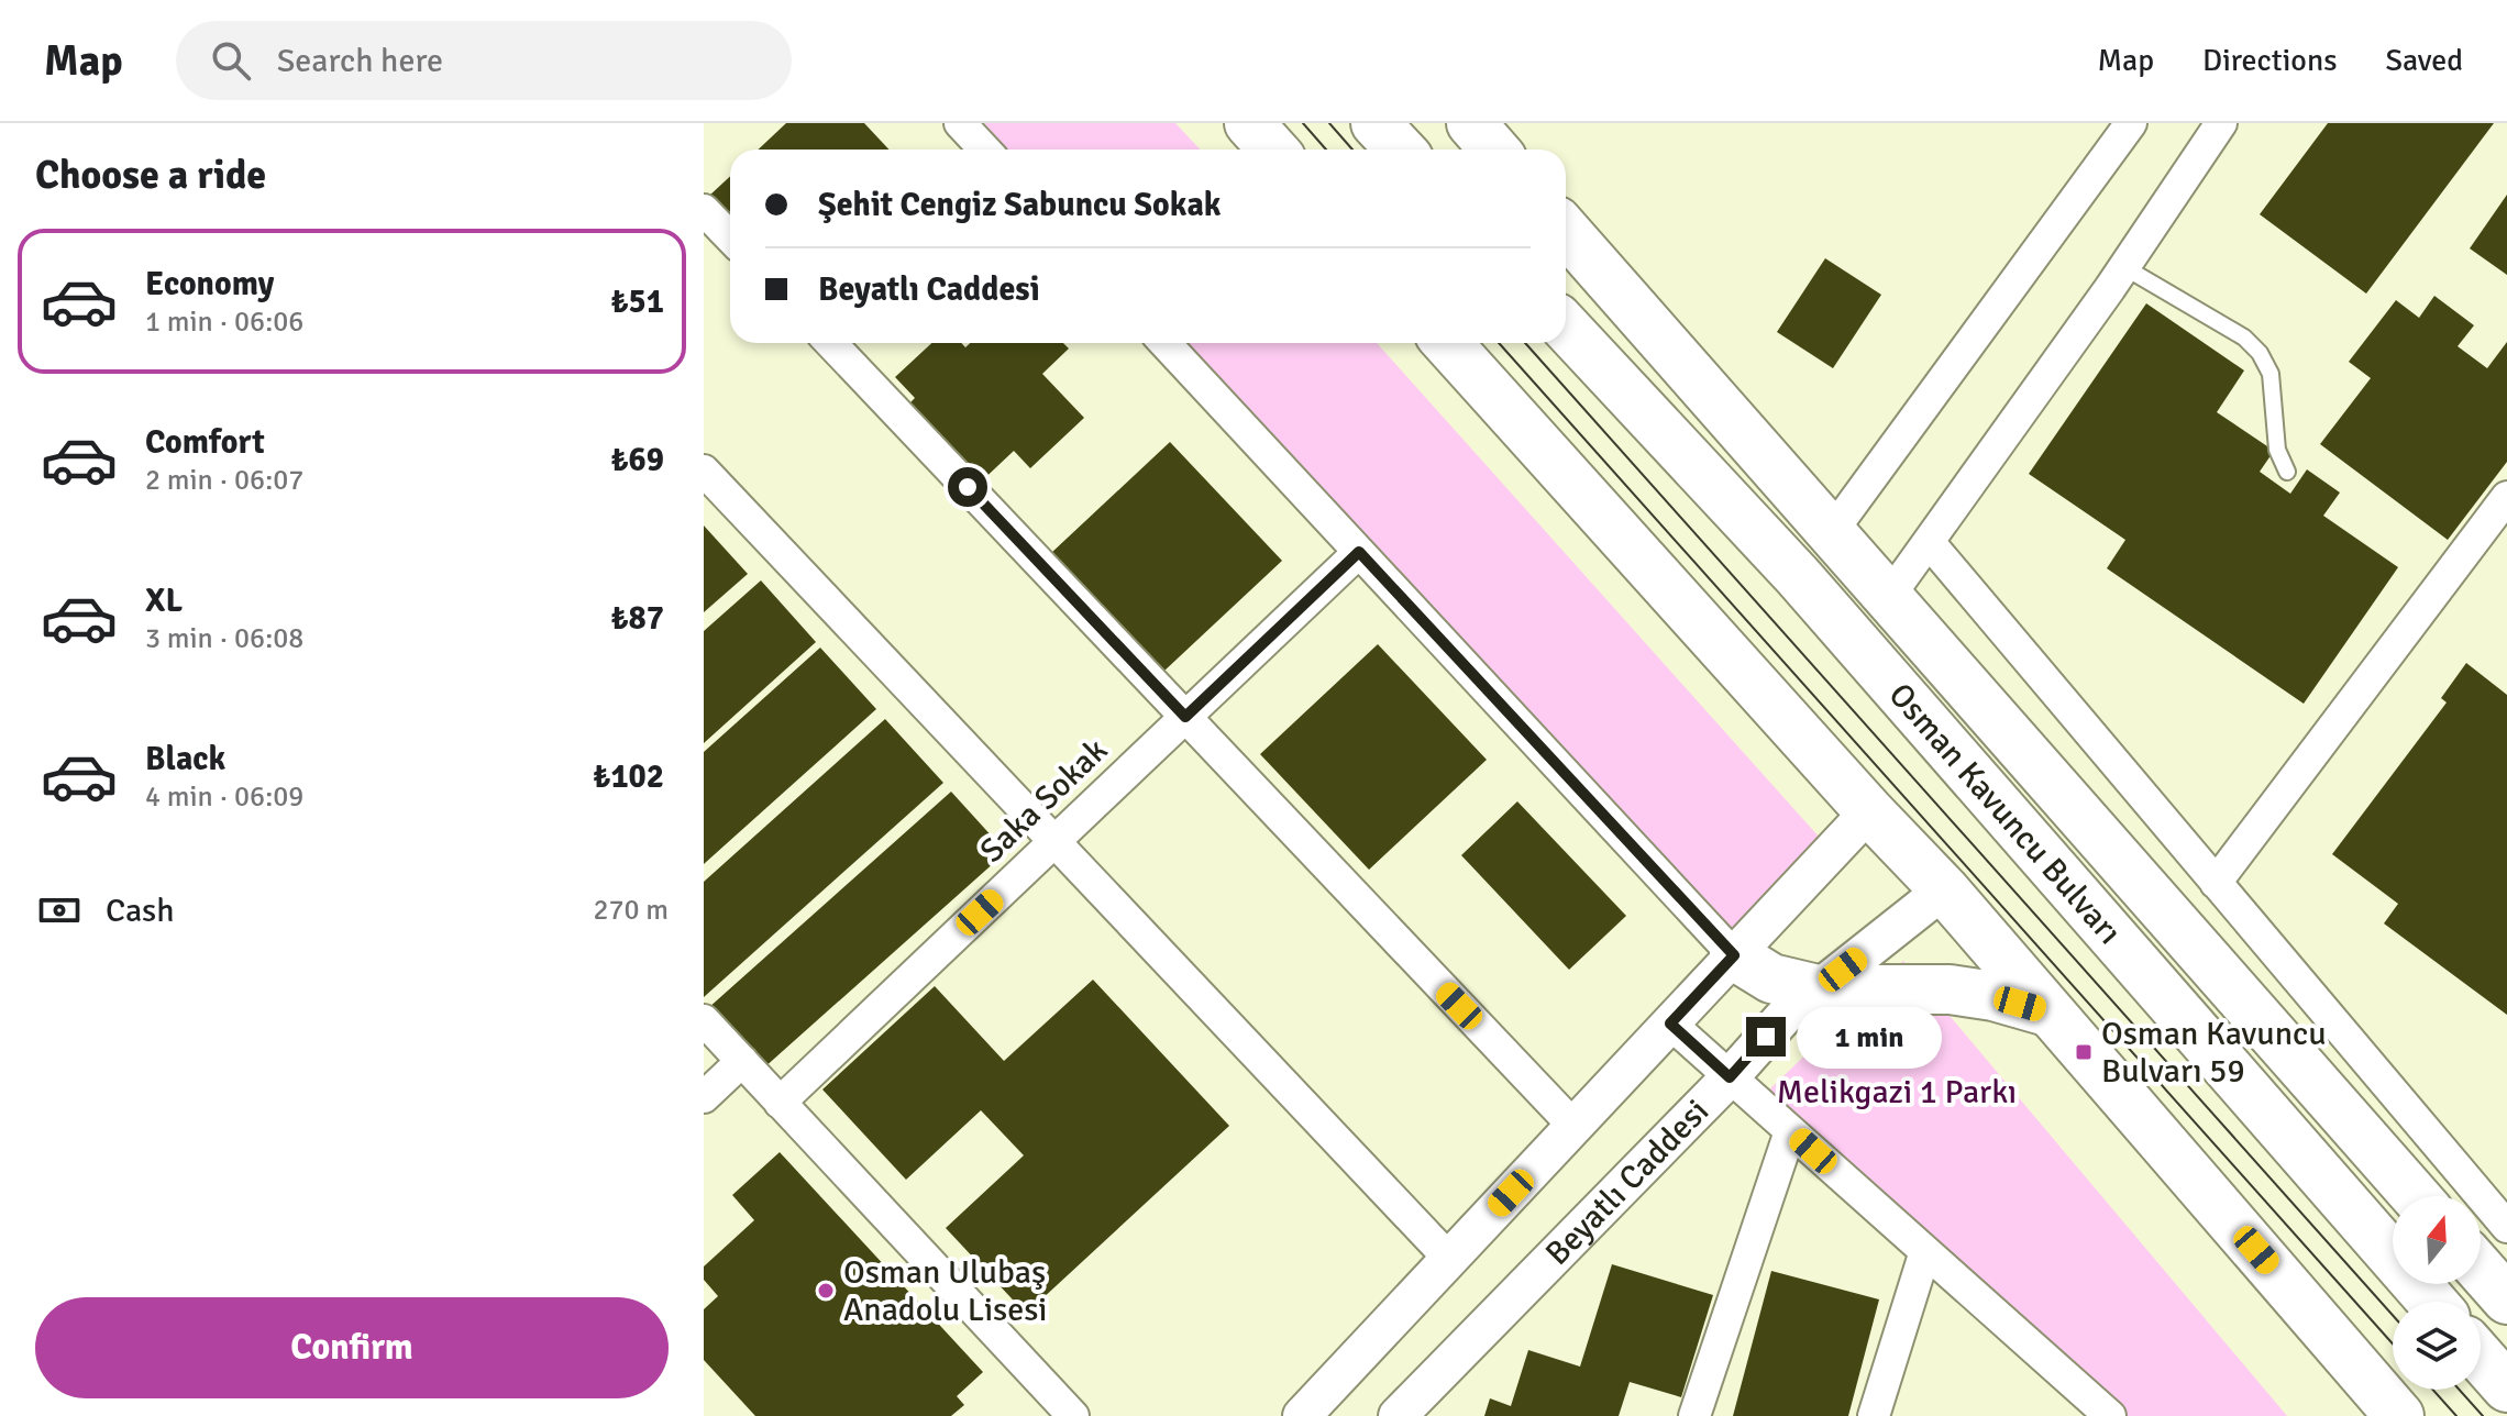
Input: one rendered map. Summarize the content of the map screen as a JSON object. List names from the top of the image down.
{
  "streets": {
    "highway": ["Osman Kavuncu Bulvarı"],
    "street": ["Saka Sokak", "Beyatlı Caddesi"]
  },
  "parks": ["Melikgazi 1 Parkı"],
  "places": {
    "transit": ["Osman Kavuncu Bulvarı 59"],
    "other": ["Osman Ulubaş Anadolu Lisesi"]
  },
  "north": "top",
  "page": {
    "header": "Map",
    "search": "Search here",
    "nav": ["Map", "Directions", "Saved"],
    "heading": "Choose a ride",
    "banner": ["Şehit Cengiz Sabuncu Sokak", "Beyatlı Caddesi"],
    "list": [
      {
        "name": "Economy",
        "note": "1 min · 06:06",
        "value": "₺51"
      },
      {
        "name": "Comfort",
        "note": "2 min · 06:07",
        "value": "₺69"
      },
      {
        "name": "XL",
        "note": "3 min · 06:08",
        "value": "₺87"
      },
      {
        "name": "Black",
        "note": "4 min · 06:09",
        "value": "₺102"
      }
    ],
    "pay": ["Cash", "270 m"],
    "bubble": "1 min",
    "buttons": "Confirm"
  }
}
